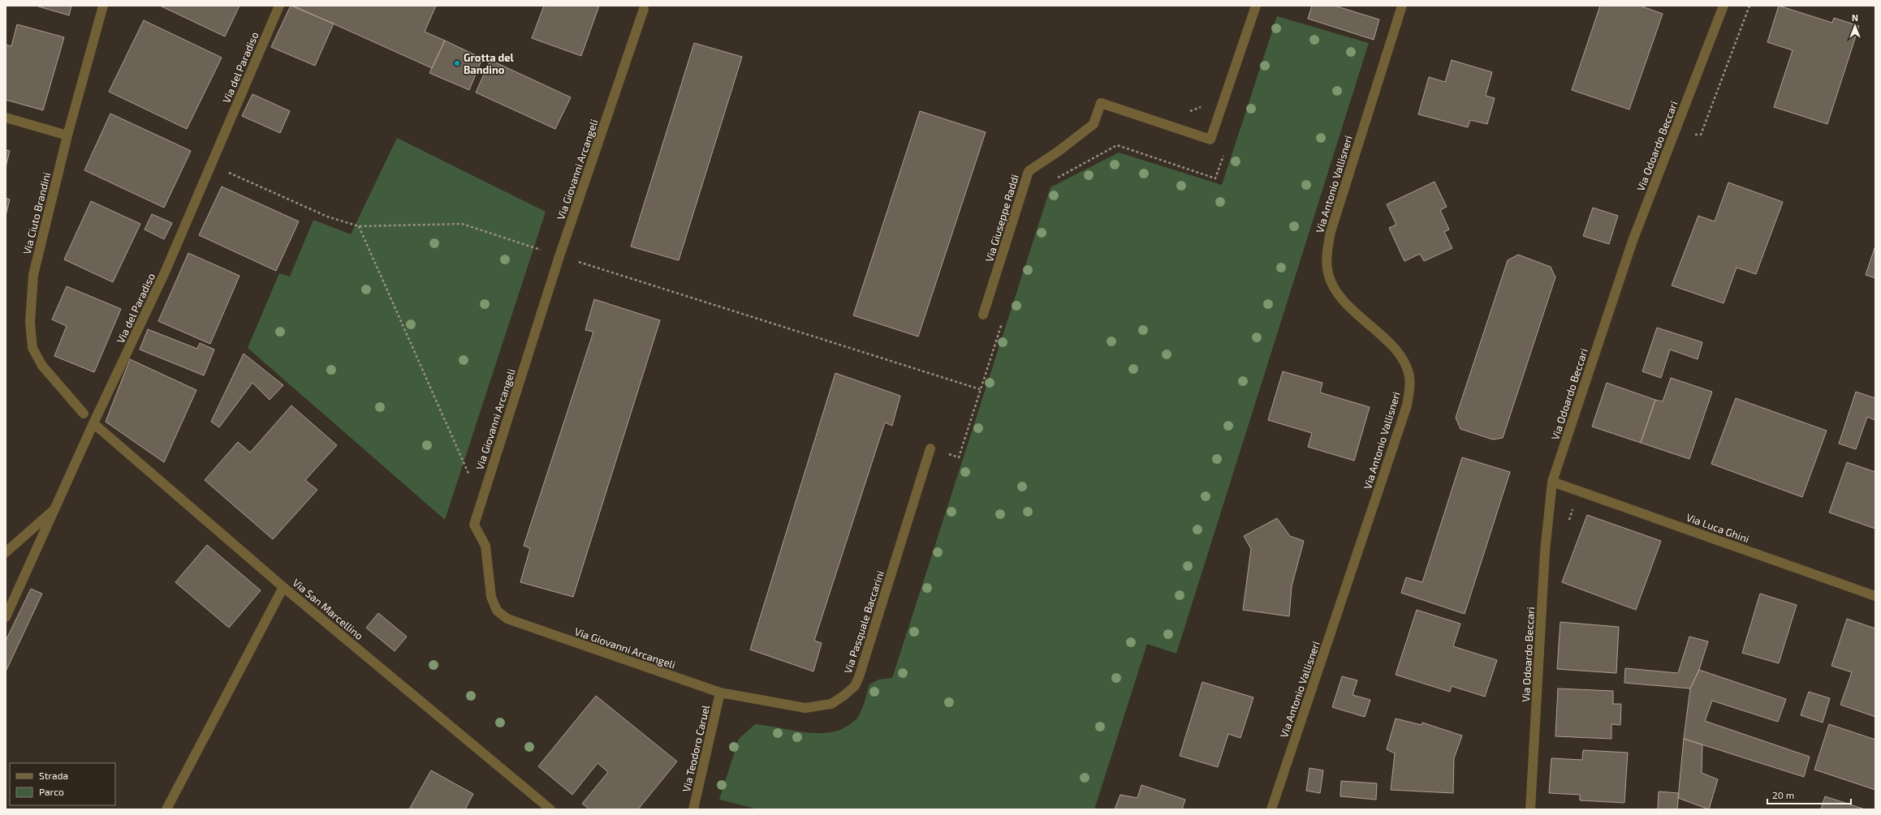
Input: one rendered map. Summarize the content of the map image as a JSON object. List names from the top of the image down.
{
  "streets": {
    "street": [
      "Via del Paradiso",
      "Via Odoardo Beccari",
      "Via Giovanni Arcangeli",
      "Via Antonio Vallisneri",
      "Via Ciuto Brandini",
      "Via Giuseppe Raddi",
      "Via Luca Ghini",
      "Via San Marcellino",
      "Via Pasquale Baccarini",
      "Via Teodoro Caruel"
    ]
  },
  "crossings": [
    ["Via del Paradiso", "Via San Marcellino"],
    ["Via Odoardo Beccari", "Via Luca Ghini"],
    ["Via Giovanni Arcangeli", "Via Pasquale Baccarini"],
    ["Via Giovanni Arcangeli", "Via Teodoro Caruel"],
    ["Via Pasquale Baccarini", "Via Teodoro Caruel"]
  ],
  "places": ["Grotta del Bandino"],
  "legend": ["Strada", "Parco"],
  "scale_bar": "20 m",
  "north": "top"
}
